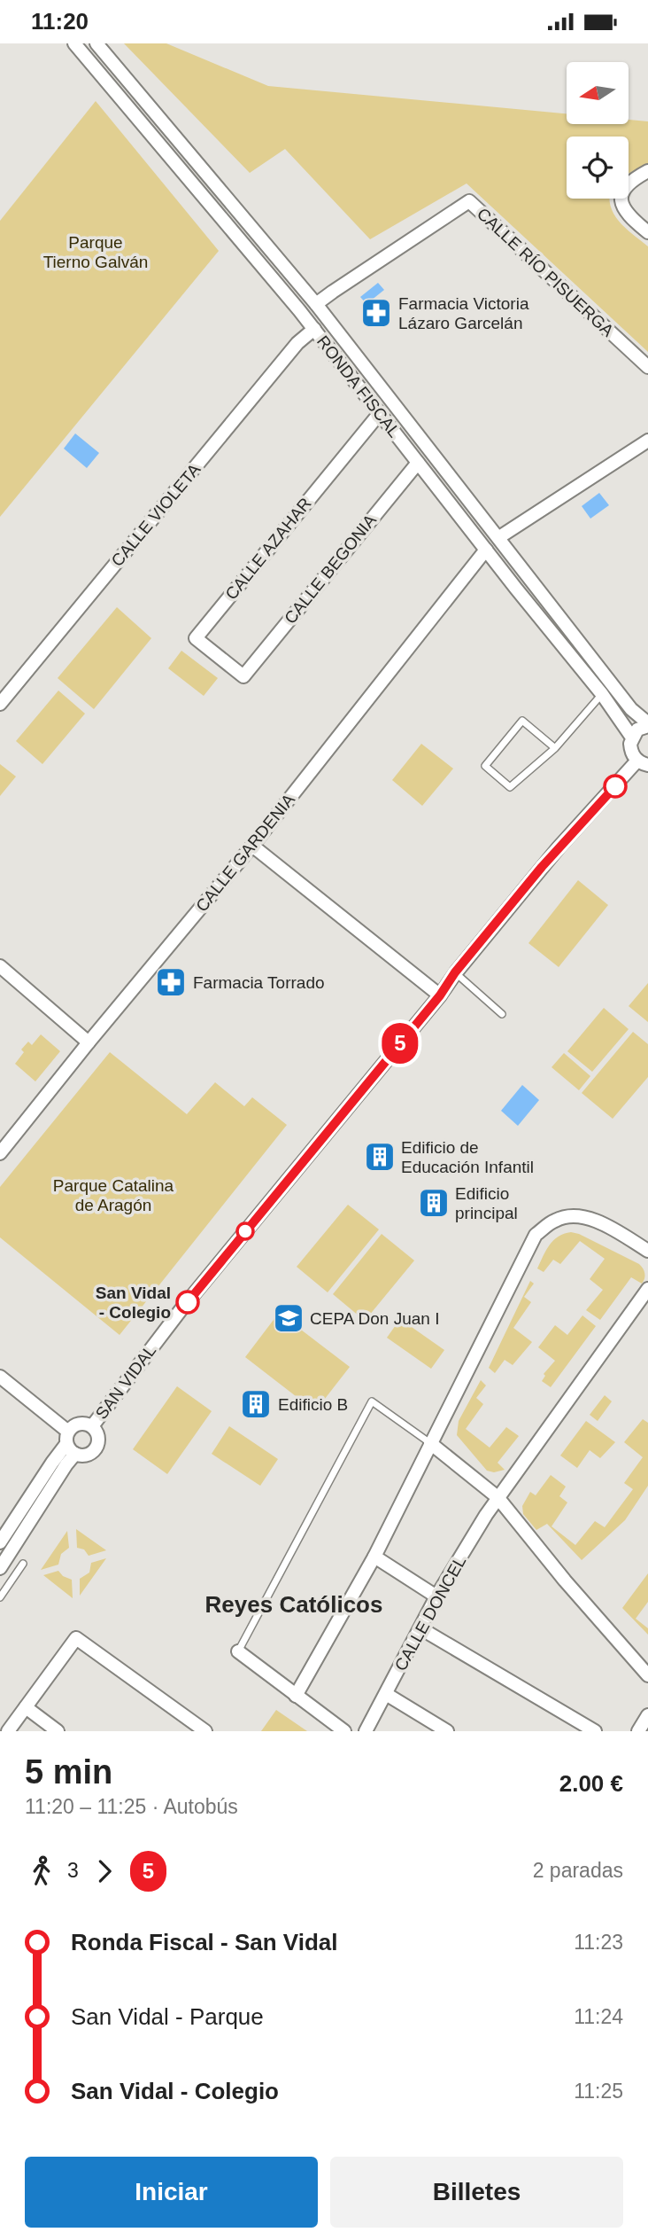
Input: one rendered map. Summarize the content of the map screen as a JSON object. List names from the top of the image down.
{
  "streets": {
    "street": [
      "CALLE RÍO PISUERGA",
      "RONDA FISCAL",
      "CALLE VIOLETA",
      "CALLE AZAHAR",
      "CALLE BEGONIA",
      "CALLE GARDENIA",
      "SAN VIDAL",
      "CALLE DONCEL"
    ]
  },
  "crossings": [
    ["CALLE RÍO PISUERGA", "RONDA FISCAL"],
    ["RONDA FISCAL", "CALLE VIOLETA"],
    ["RONDA FISCAL", "CALLE AZAHAR"],
    ["RONDA FISCAL", "CALLE BEGONIA"],
    ["RONDA FISCAL", "CALLE GARDENIA"],
    ["RONDA FISCAL", "SAN VIDAL"],
    ["CALLE AZAHAR", "CALLE BEGONIA"]
  ],
  "districts": ["Reyes Católicos"],
  "parks": ["Parque Tierno Galván", "Parque Catalina de Aragón"],
  "places": {
    "pharmacy": ["Farmacia Victoria Lázaro Garcelán", "Farmacia Torrado"],
    "building": ["Edificio de Educación Infantil", "Edificio principal", "Edificio B"],
    "other": ["San Vidal - Colegio"],
    "school or university": ["CEPA Don Juan I"]
  },
  "lines": ["bus line 5"],
  "north": "left",
  "page": {
    "status": "11:20",
    "on_map": "5",
    "heading": ["5 min", "11:20 – 11:25 · Autobús", "2.00 €"],
    "legs": ["3", "5", "2 paradas"],
    "list": [
      {
        "name": "Ronda Fiscal - San Vidal",
        "value": "11:23"
      },
      {
        "name": "San Vidal - Parque",
        "value": "11:24"
      },
      {
        "name": "San Vidal - Colegio",
        "value": "11:25"
      }
    ],
    "buttons": ["Iniciar", "Billetes"]
  }
}
